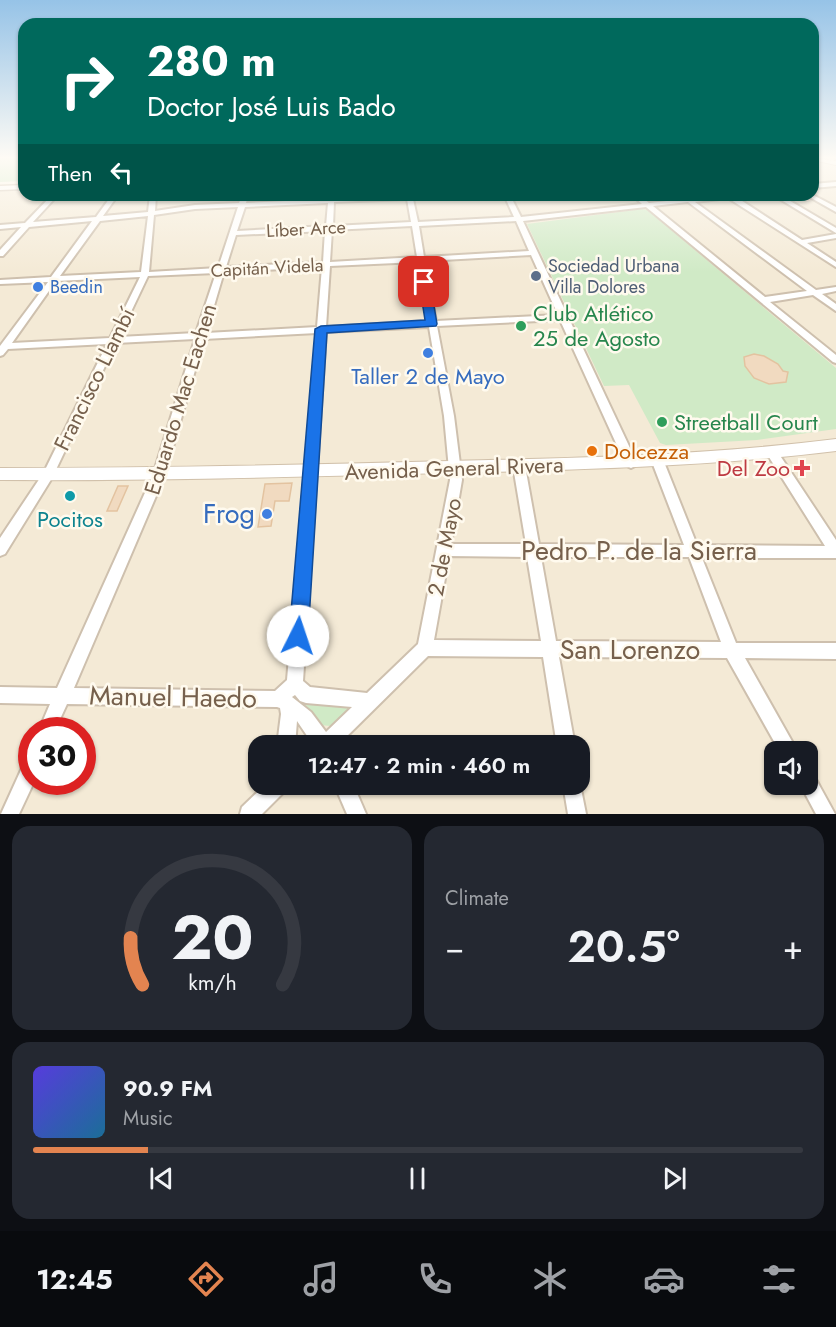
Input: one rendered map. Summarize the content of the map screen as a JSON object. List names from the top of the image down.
{
  "streets": {
    "main road": ["Avenida General Rivera"],
    "street": [
      "Líber Arce",
      "Capitán Videla",
      "Francisco Llambí",
      "Eduardo Mac Eachen",
      "2 de Mayo",
      "Pedro P. de la Sierra",
      "San Lorenzo",
      "Manuel Haedo"
    ]
  },
  "crossings": [
    ["Líber Arce", "Eduardo Mac Eachen"],
    ["Líber Arce", "2 de Mayo"],
    ["Capitán Videla", "Francisco Llambí"],
    ["Capitán Videla", "Eduardo Mac Eachen"],
    ["Capitán Videla", "2 de Mayo"],
    ["Francisco Llambí", "Avenida General Rivera"],
    ["Eduardo Mac Eachen", "Avenida General Rivera"],
    ["Eduardo Mac Eachen", "Manuel Haedo"],
    ["Avenida General Rivera", "2 de Mayo"],
    ["2 de Mayo", "Pedro P. de la Sierra"],
    ["2 de Mayo", "San Lorenzo"]
  ],
  "places": {
    "other": [
      "Sociedad Urbana Villa Dolores",
      "Beedin",
      "Club Atlético 25 de Agosto",
      "Taller 2 de Mayo",
      "Streetball Court",
      "Dolcezza",
      "Pocitos",
      "Frog"
    ],
    "health": ["Del Zoo"]
  },
  "page": {
    "turn": ["280 m", "Doctor José Luis Bado"],
    "then": "Then",
    "limit": "30",
    "trip": "12:47 · 2 min · 460 m",
    "tile": "Climate",
    "heat": ["−", "20.5°", "+"],
    "song": ["90.9 FM", "Music"],
    "tabs": "12:45",
    "gauge": ["20", "km/h"]
  }
}
